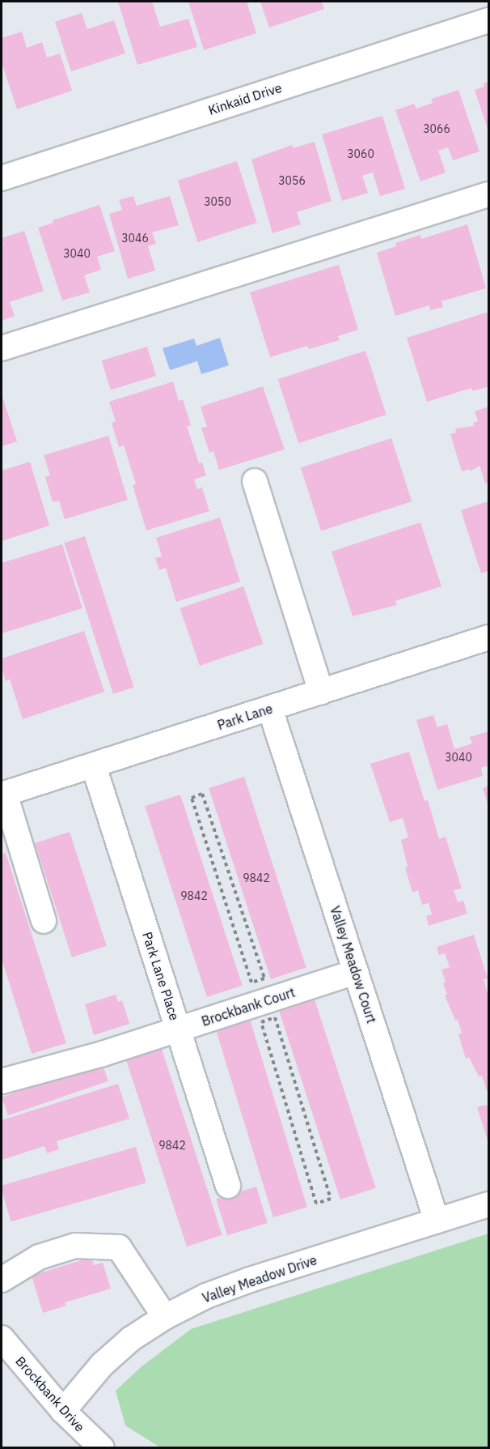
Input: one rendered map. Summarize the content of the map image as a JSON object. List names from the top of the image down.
{
  "streets": {
    "street": [
      "Kinkaid Drive",
      "Park Lane",
      "Valley Meadow Court",
      "Park Lane Place",
      "Brockbank Court",
      "Valley Meadow Drive",
      "Brockbank Drive"
    ]
  },
  "crossings": [
    ["Park Lane", "Valley Meadow Court"],
    ["Park Lane", "Park Lane Place"],
    ["Valley Meadow Court", "Brockbank Court"],
    ["Valley Meadow Court", "Valley Meadow Drive"],
    ["Park Lane Place", "Brockbank Court"],
    ["Valley Meadow Drive", "Brockbank Drive"]
  ],
  "house_numbers": [
    "3066",
    "3060",
    "3056",
    "3050",
    "3046",
    "3040",
    "3040",
    "9842",
    "9842",
    "9842"
  ]
}
